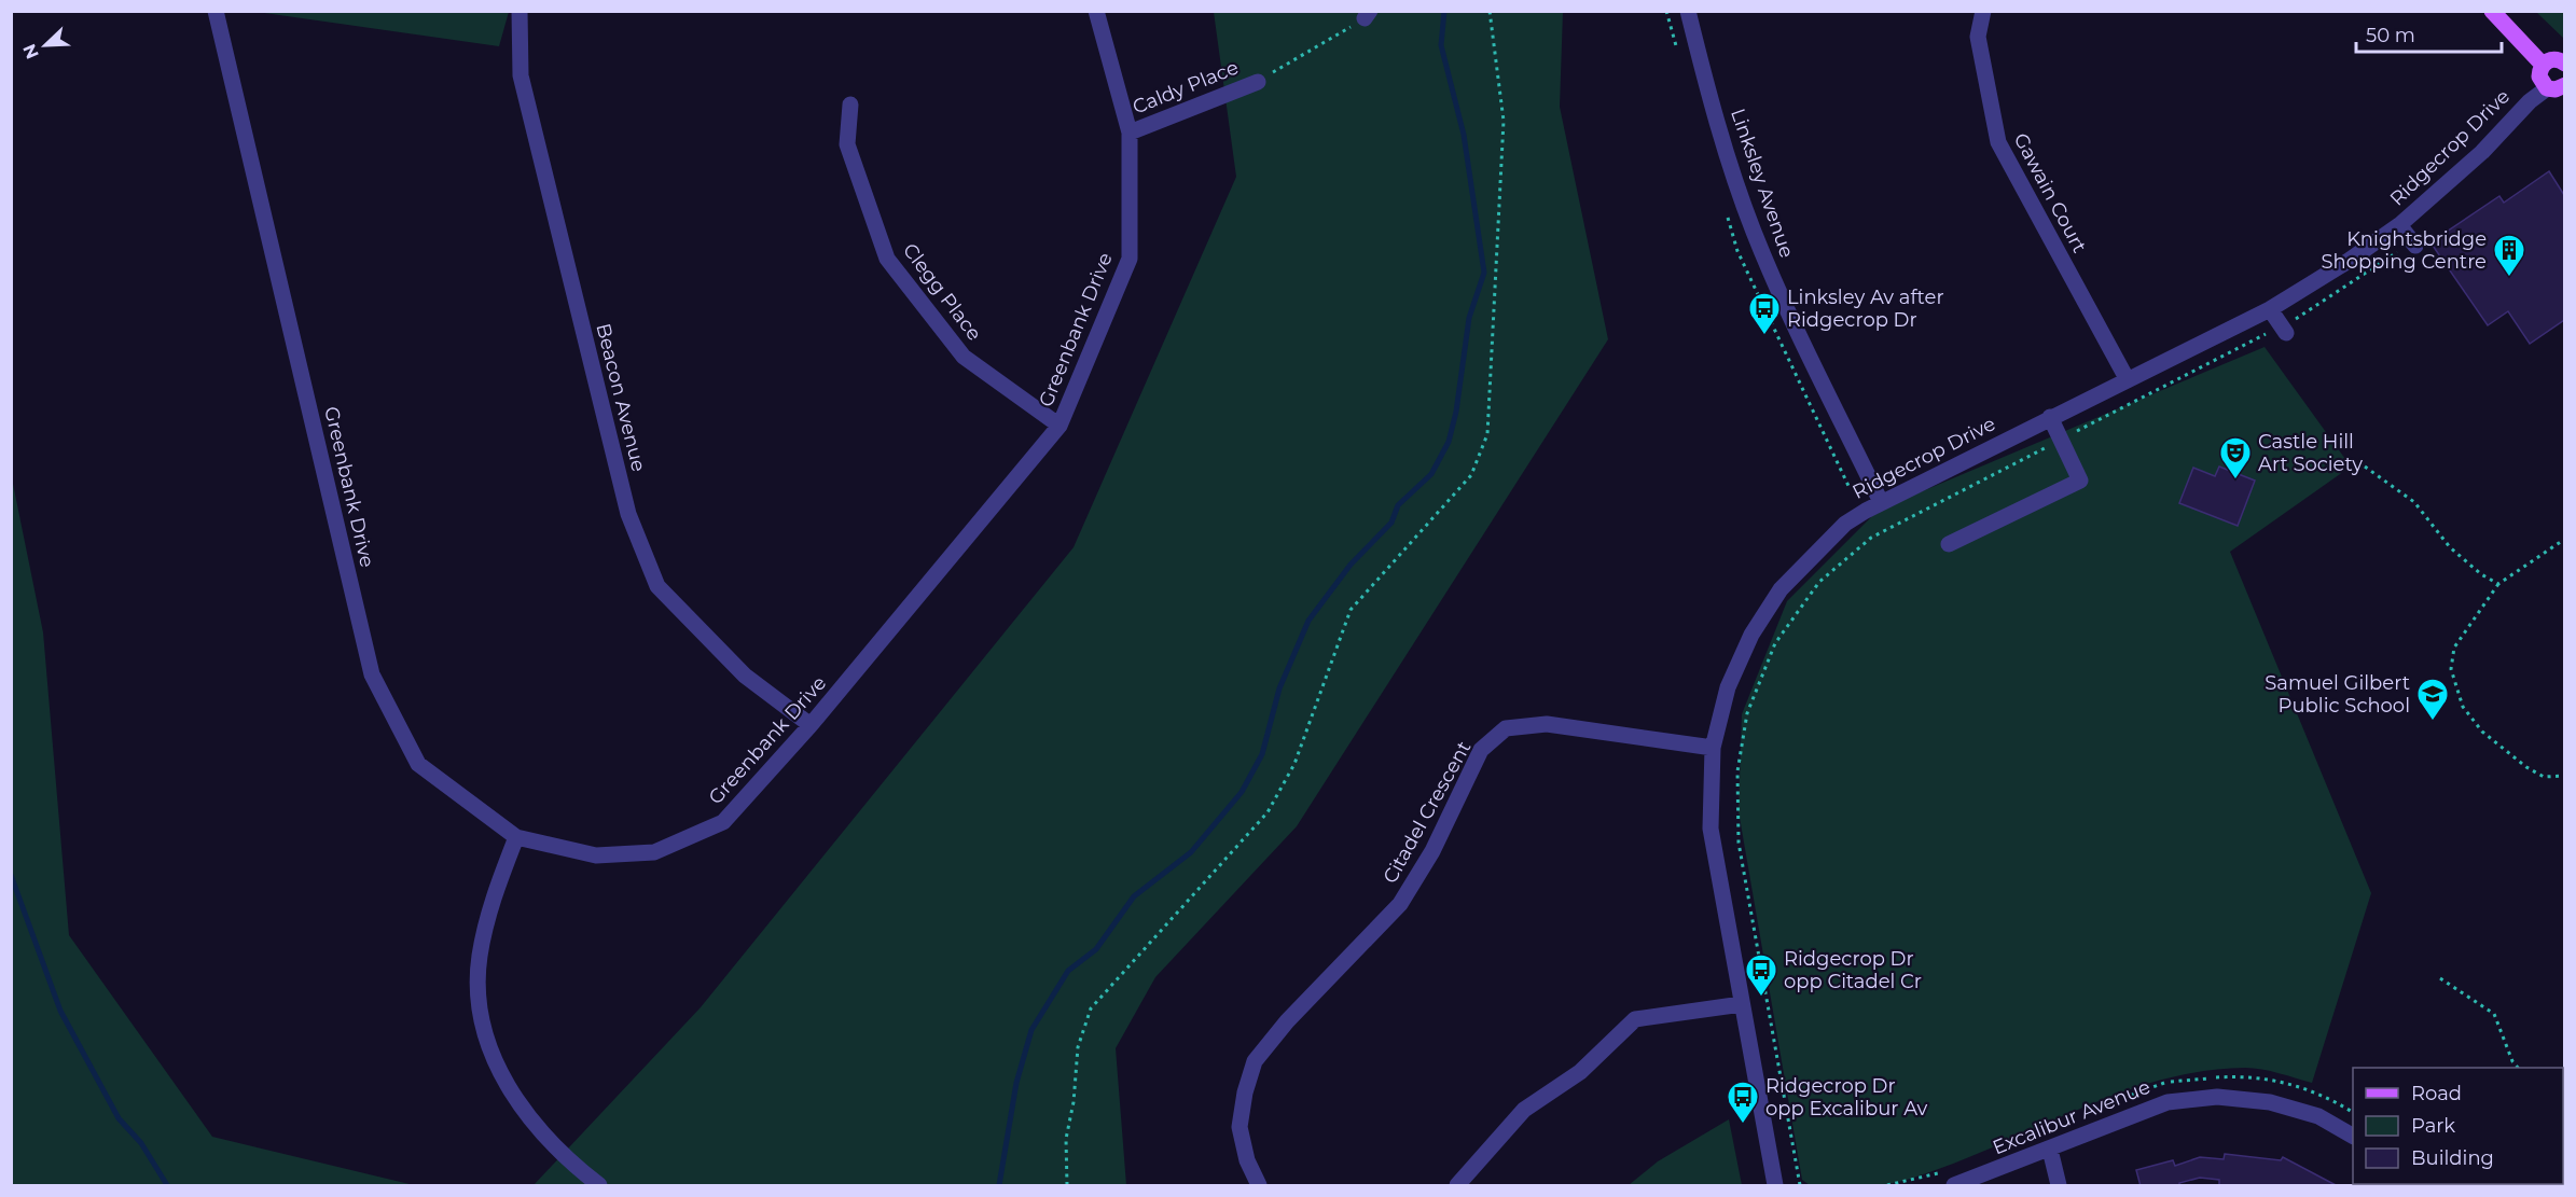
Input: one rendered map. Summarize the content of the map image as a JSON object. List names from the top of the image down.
{
  "streets": {
    "street": [
      "Caldy Place",
      "Ridgecrop Drive",
      "Linksley Avenue",
      "Gawain Court",
      "Clegg Place",
      "Greenbank Drive",
      "Beacon Avenue",
      "Citadel Crescent",
      "Excalibur Avenue"
    ]
  },
  "crossings": [
    ["Caldy Place", "Greenbank Drive"],
    ["Ridgecrop Drive", "Linksley Avenue"],
    ["Ridgecrop Drive", "Gawain Court"],
    ["Ridgecrop Drive", "Citadel Crescent"],
    ["Clegg Place", "Greenbank Drive"],
    ["Greenbank Drive", "Beacon Avenue"]
  ],
  "places": {
    "building": ["Knightsbridge Shopping Centre"],
    "bus stop": ["Linksley Av after Ridgecrop Dr", "Ridgecrop Dr opp Citadel Cr", "Ridgecrop Dr opp Excalibur Av"],
    "theatre": ["Castle Hill Art Society"],
    "school or university": ["Samuel Gilbert Public School"]
  },
  "legend": ["Road", "Park", "Building"],
  "scale_bar": "50 m",
  "north": "bottom left"
}
